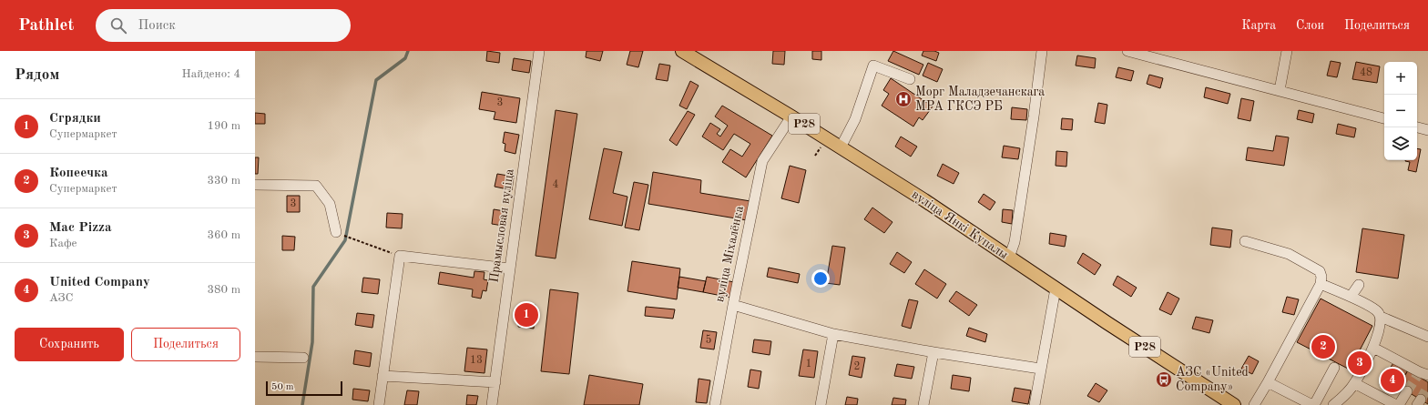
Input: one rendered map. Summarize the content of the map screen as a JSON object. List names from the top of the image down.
{
  "streets": {
    "main road": ["Р28", "вуліца Янкі Купалы"],
    "street": ["Прамысловая вуліца", "вуліца Міхалёнка"]
  },
  "crossings": [
    ["вуліца Янкі Купалы", "вуліца Міхалёнка"]
  ],
  "places": {
    "hospital": ["Морг Маладзечанскага МРА ГКСЭ РБ"],
    "bus stop": ["АЗС «United Company»"]
  },
  "house_numbers": [
    "48",
    "3",
    "4",
    "3",
    "5",
    "13",
    "1",
    "2"
  ],
  "scale_bar": "50 m",
  "page": {
    "header": "Pathlet",
    "search": "Поиск",
    "nav": ["Карта", "Слои", "Поделиться"],
    "heading": ["Рядом", "Найдено: 4"],
    "map_buttons": ["+", "−"],
    "list": [
      {
        "mark": "1",
        "name": "Сгрядки",
        "note": "Супермаркет",
        "value": "190 m"
      },
      {
        "mark": "2",
        "name": "Копеечка",
        "note": "Супермаркет",
        "value": "330 m"
      },
      {
        "mark": "3",
        "name": "Mac Pizza",
        "note": "Кафе",
        "value": "360 m"
      },
      {
        "mark": "4",
        "name": "United Company",
        "note": "АЗС",
        "value": "380 m"
      }
    ],
    "pins": [
      "1",
      "2",
      "3",
      "4"
    ],
    "buttons": ["Сохранить", "Поделиться"],
    "scale": "50 m"
  }
}
